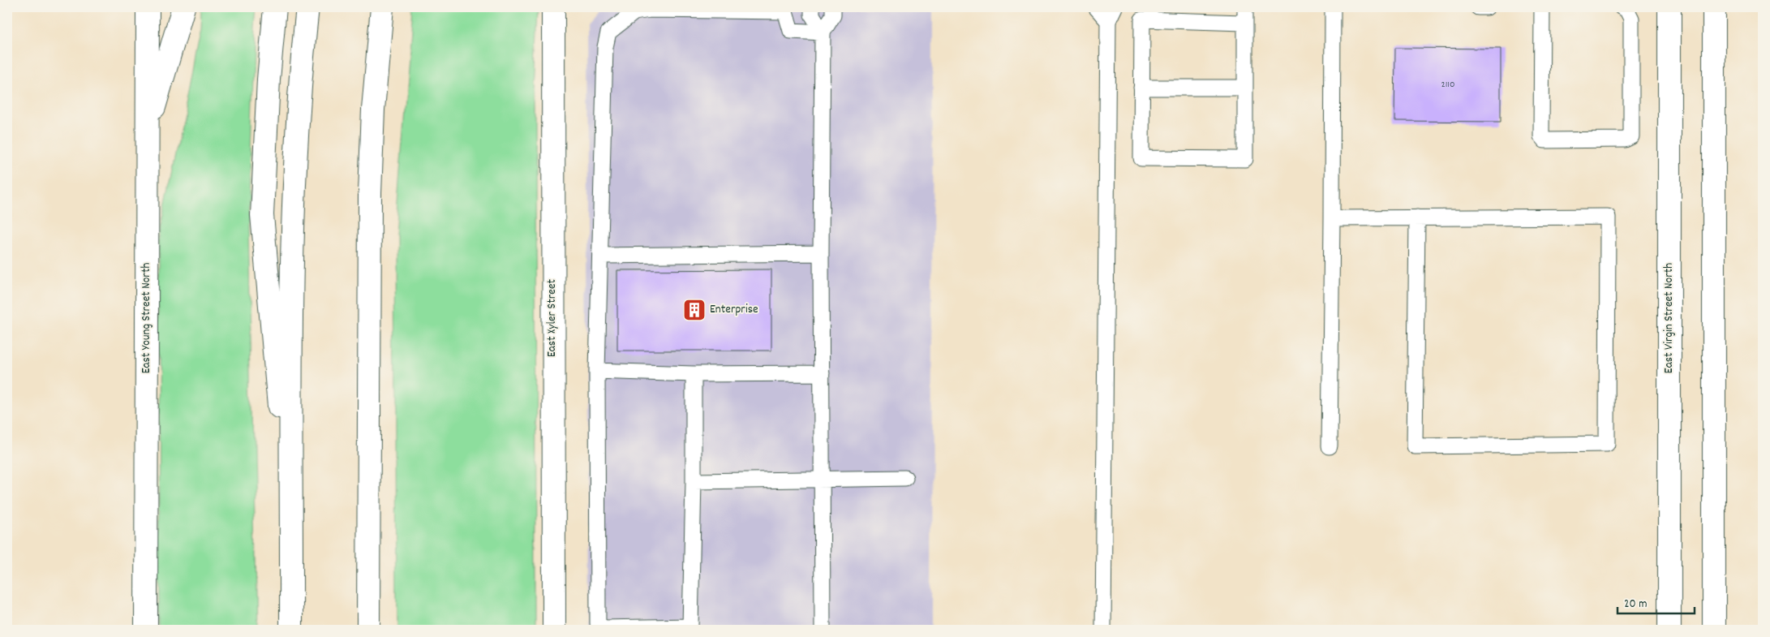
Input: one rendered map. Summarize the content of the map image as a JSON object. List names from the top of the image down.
{
  "streets": {
    "main road": ["East Young Street North", "East Xyler Street", "East Virgin Street North"]
  },
  "places": {
    "building": ["Enterprise"]
  },
  "house_numbers": ["2110"],
  "scale_bar": "20 m"
}
